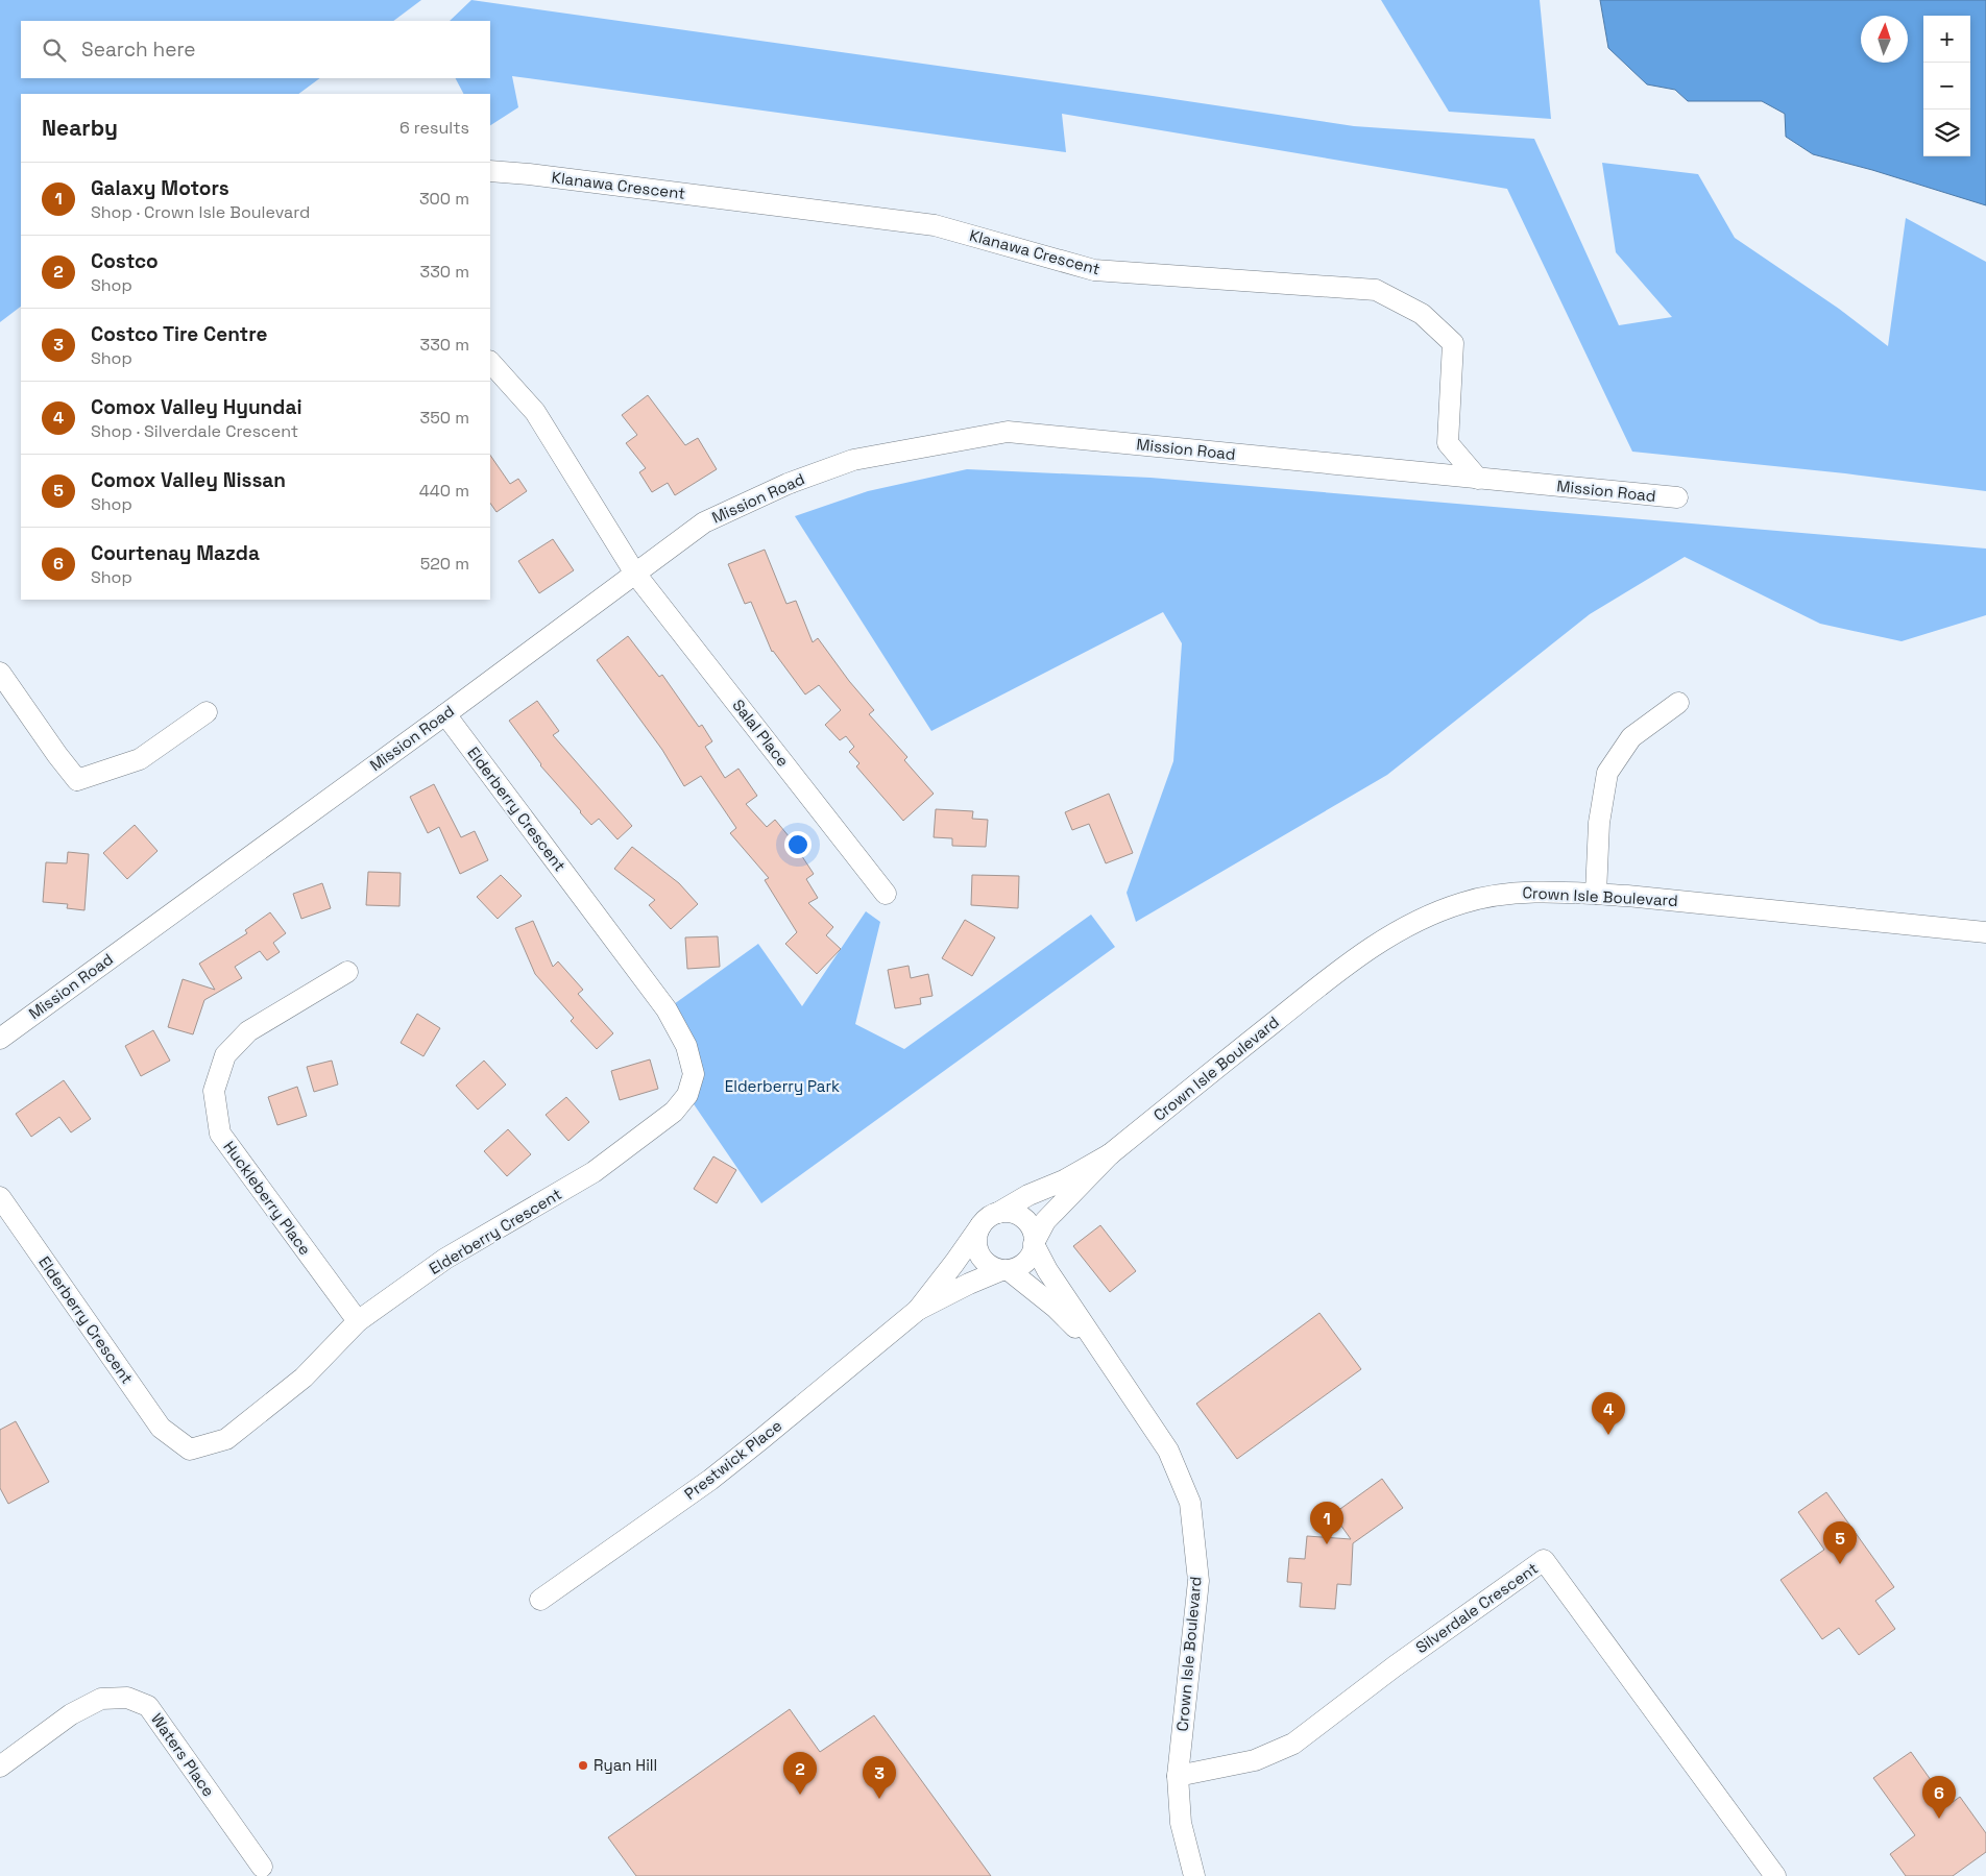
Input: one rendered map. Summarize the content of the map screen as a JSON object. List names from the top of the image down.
{
  "streets": {
    "street": [
      "Klanawa Crescent",
      "Mission Road",
      "Salal Place",
      "Elderberry Crescent",
      "Crown Isle Boulevard",
      "Huckleberry Place",
      "Prestwick Place",
      "Silverdale Crescent",
      "Waters Place"
    ]
  },
  "crossings": [
    ["Klanawa Crescent", "Mission Road"],
    ["Mission Road", "Salal Place"],
    ["Mission Road", "Elderberry Crescent"],
    ["Elderberry Crescent", "Huckleberry Place"],
    ["Crown Isle Boulevard", "Prestwick Place"],
    ["Crown Isle Boulevard", "Silverdale Crescent"]
  ],
  "parks": ["Elderberry Park"],
  "places": ["Ryan Hill"],
  "north": "top",
  "page": {
    "map_buttons": ["+", "−"],
    "search": "Search here",
    "heading": ["Nearby", "6 results"],
    "list": [
      {
        "mark": "1",
        "name": "Galaxy Motors",
        "note": "Shop · Crown Isle Boulevard",
        "value": "300 m"
      },
      {
        "mark": "2",
        "name": "Costco",
        "note": "Shop",
        "value": "330 m"
      },
      {
        "mark": "3",
        "name": "Costco Tire Centre",
        "note": "Shop",
        "value": "330 m"
      },
      {
        "mark": "4",
        "name": "Comox Valley Hyundai",
        "note": "Shop · Silverdale Crescent",
        "value": "350 m"
      },
      {
        "mark": "5",
        "name": "Comox Valley Nissan",
        "note": "Shop",
        "value": "440 m"
      },
      {
        "mark": "6",
        "name": "Courtenay Mazda",
        "note": "Shop",
        "value": "520 m"
      }
    ],
    "pins": [
      "4",
      "1",
      "5",
      "2",
      "3",
      "6"
    ]
  }
}
